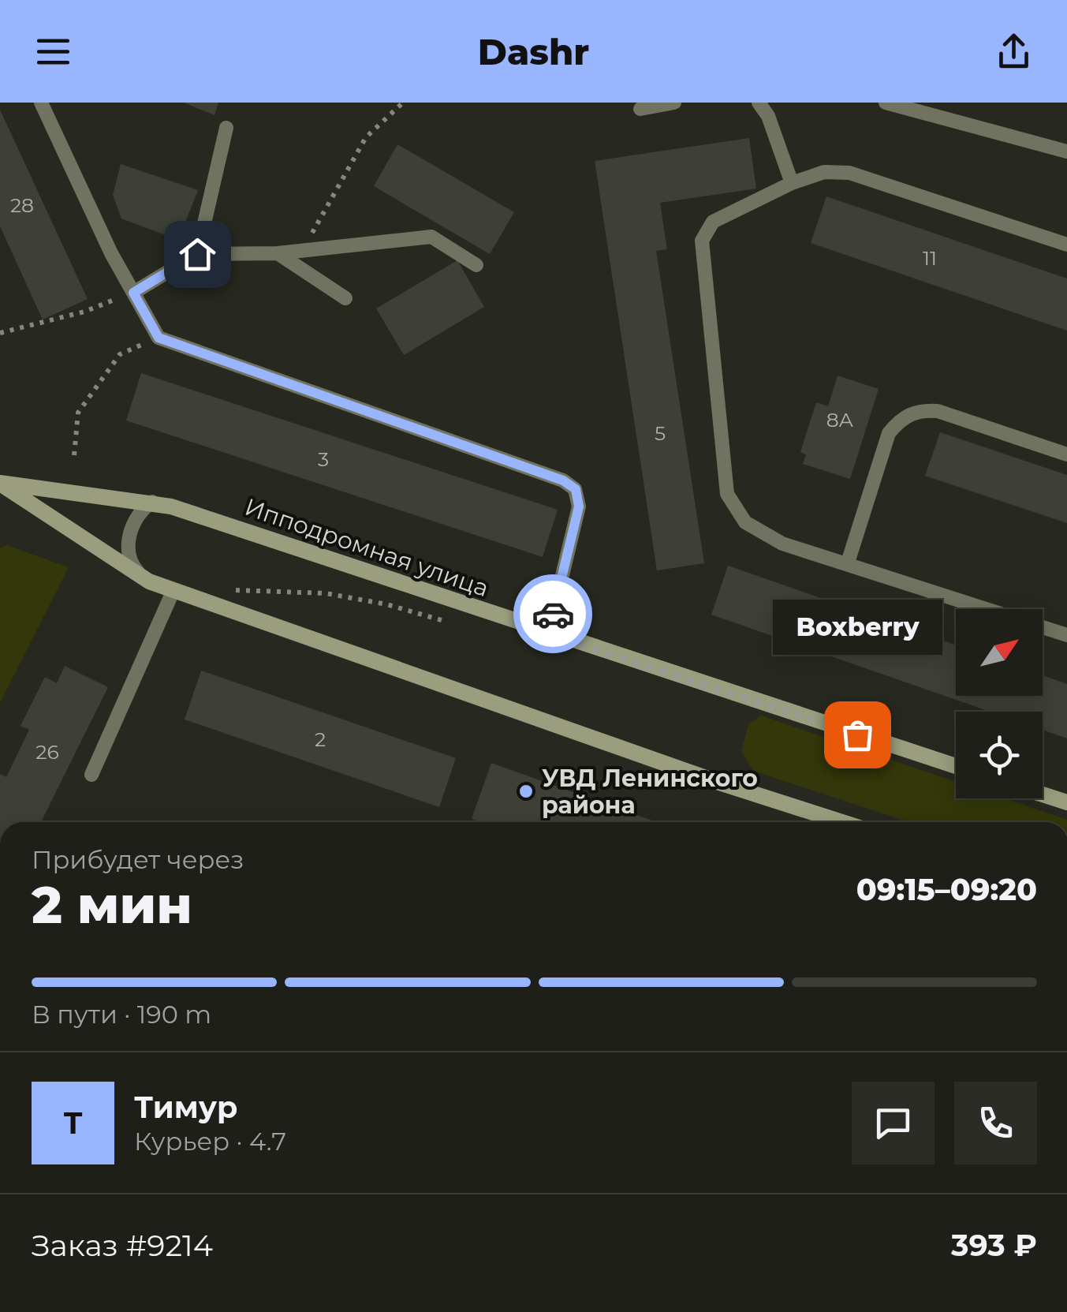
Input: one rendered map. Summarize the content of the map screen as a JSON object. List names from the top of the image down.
{
  "streets": {
    "street": ["Ипподромная улица"]
  },
  "places": ["Boxberry", "УВД Ленинского района"],
  "house_numbers": [
    "28",
    "11",
    "8А",
    "5",
    "3",
    "2",
    "26"
  ],
  "north": "top right",
  "page": {
    "header": "Dashr",
    "bubble": "Boxberry",
    "heading": ["2 мин", "Прибудет через", "09:15–09:20"],
    "panel": [
      "Тимур",
      "Курьер · 4.7",
      "Заказ #9214",
      "393 ₽"
    ],
    "bar": "В пути · 190 m",
    "round": "Т"
  }
}
